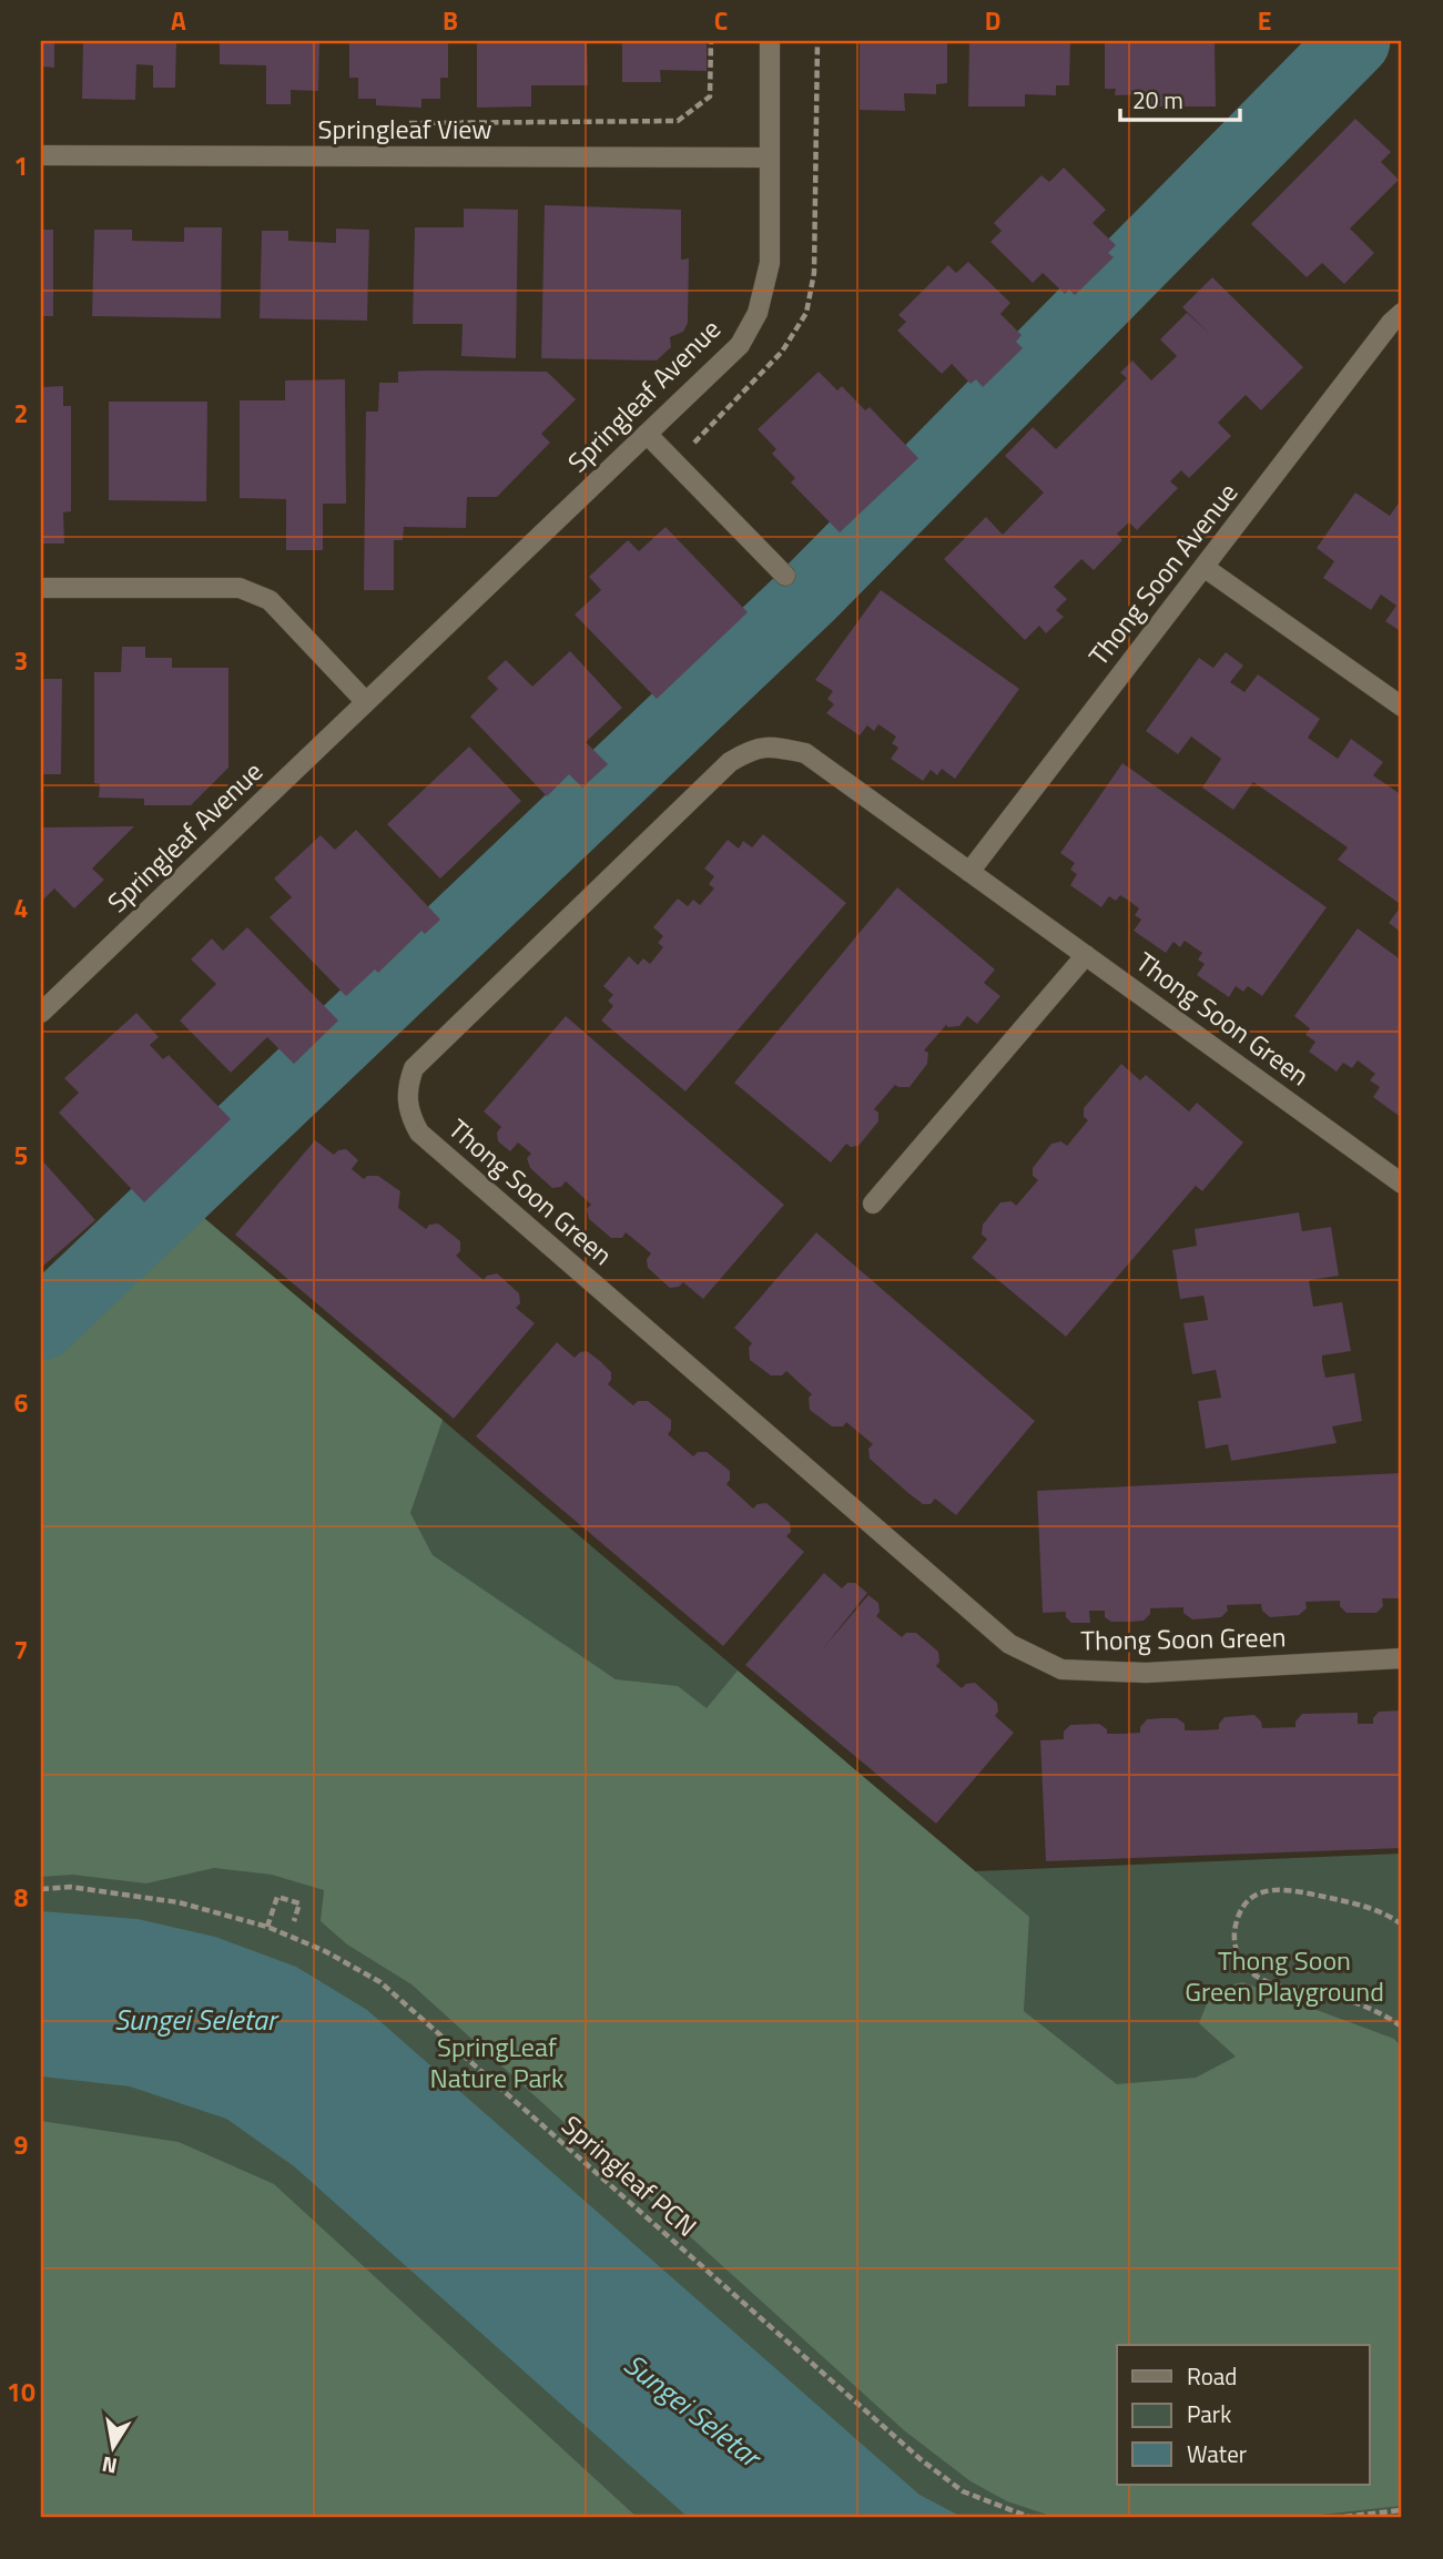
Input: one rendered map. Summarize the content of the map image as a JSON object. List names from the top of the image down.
{
  "streets": {
    "street": [
      "Springleaf View",
      "Springleaf Avenue",
      "Thong Soon Avenue",
      "Thong Soon Green"
    ],
    "path": ["Springleaf PCN"]
  },
  "crossings": [
    ["Springleaf View", "Springleaf Avenue"],
    ["Thong Soon Avenue", "Thong Soon Green"]
  ],
  "water": ["Sungei Seletar"],
  "parks": ["Thong Soon Green Playground", "SpringLeaf Nature Park"],
  "legend": ["Road", "Park", "Water"],
  "scale_bar": "20 m",
  "north": "bottom",
  "grid": {
    "columns": [
      "A",
      "B",
      "C",
      "D",
      "E"
    ],
    "rows": [
      "1",
      "2",
      "3",
      "4",
      "5",
      "6",
      "7",
      "8",
      "9",
      "10"
    ]
  }
}
